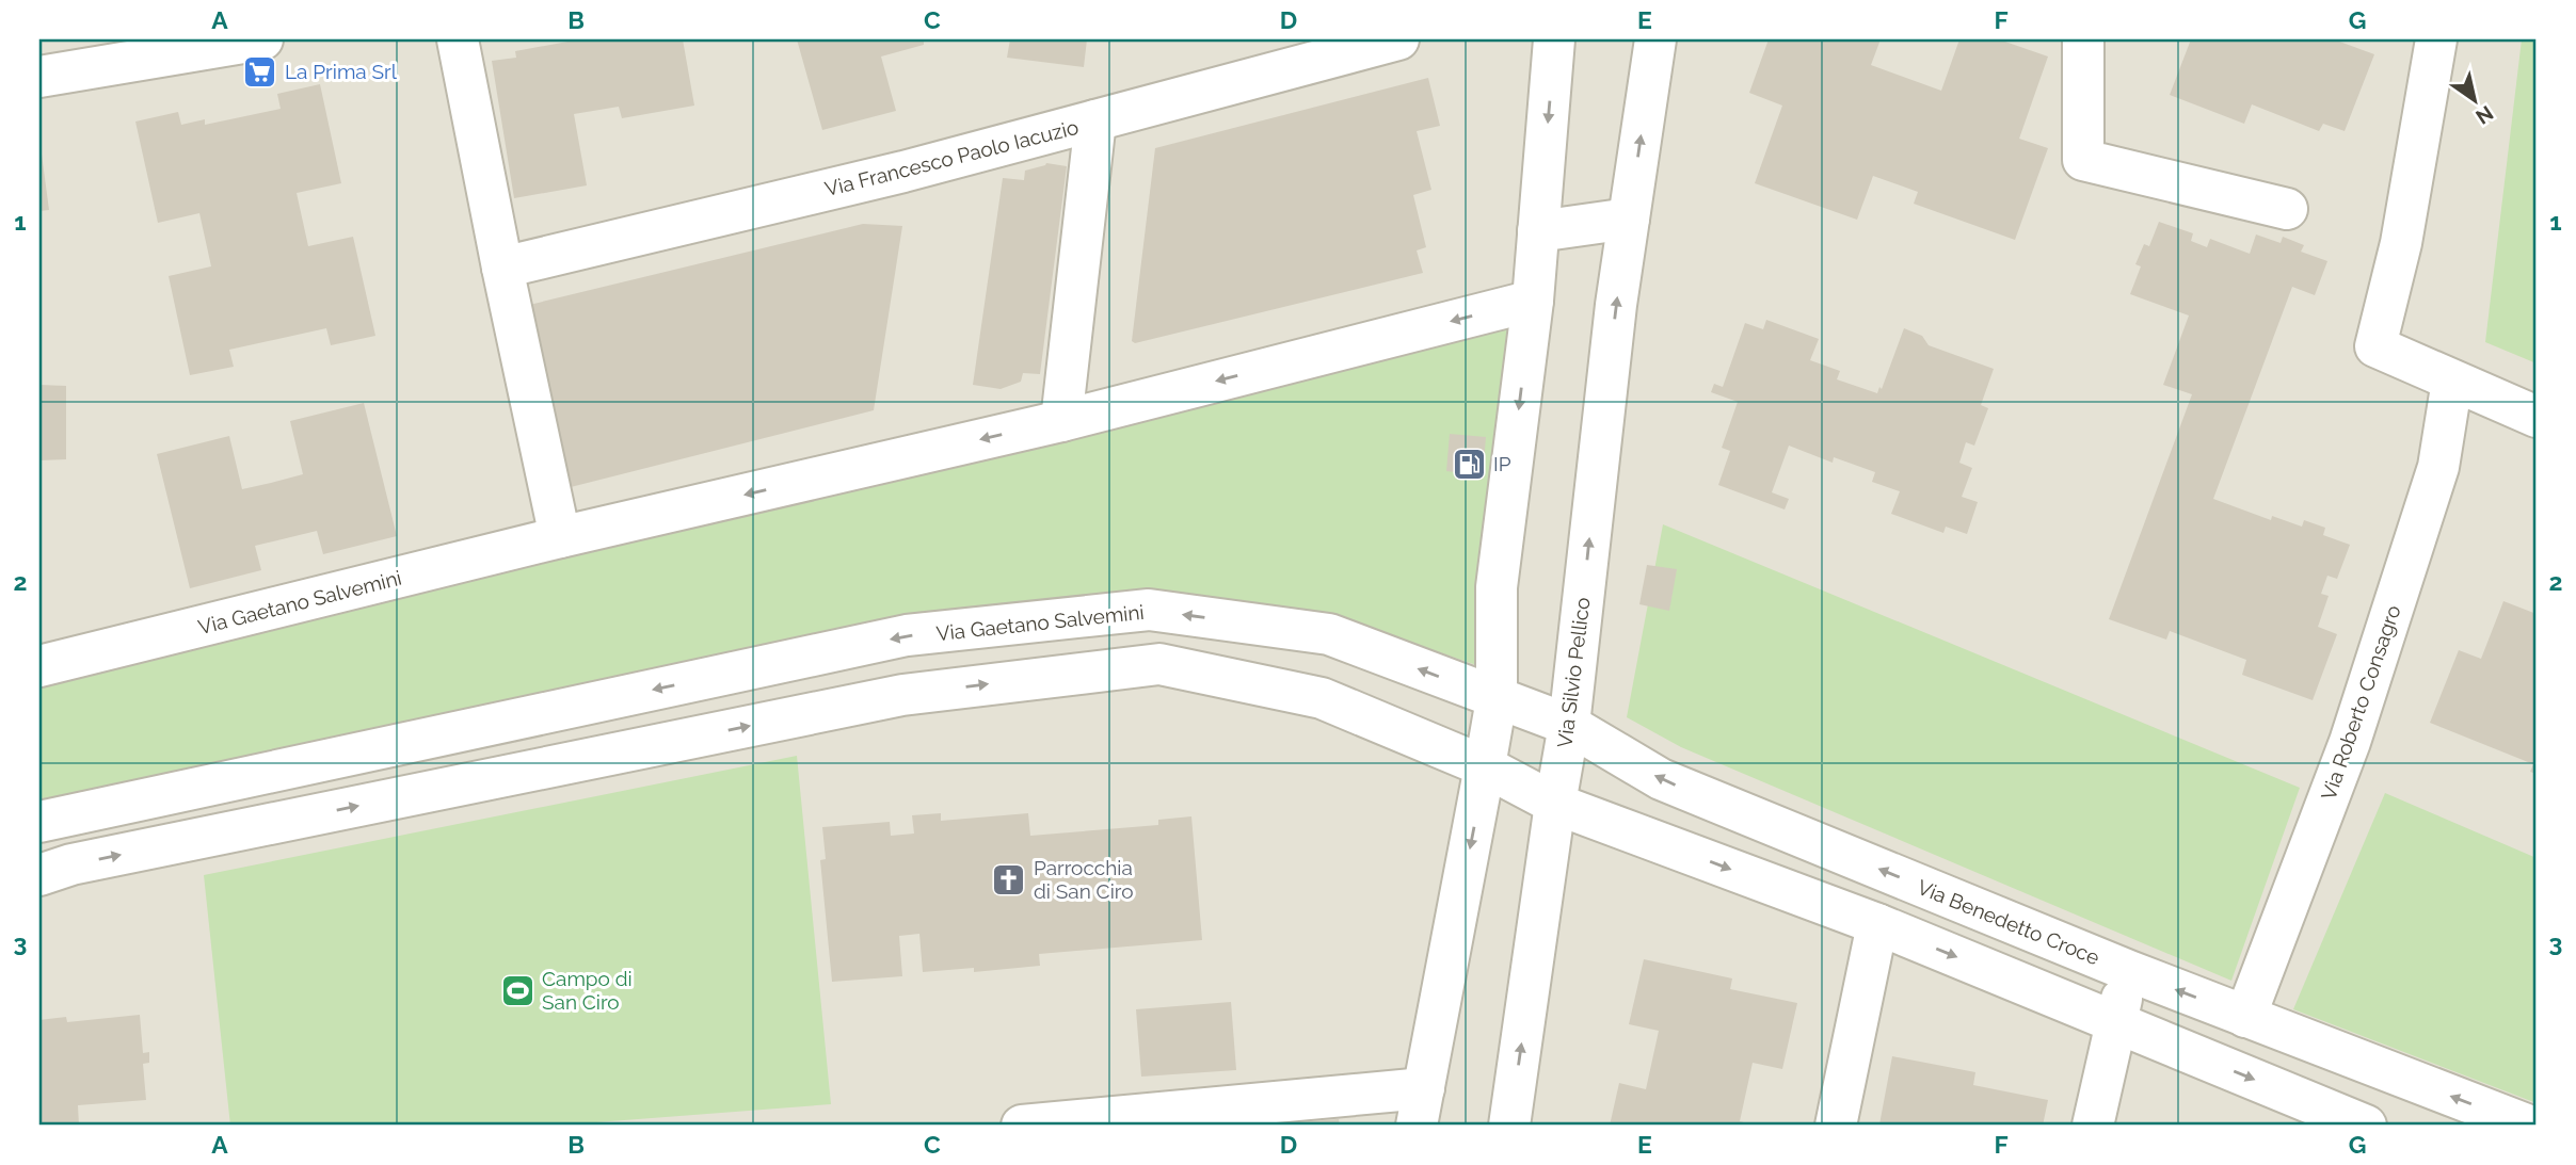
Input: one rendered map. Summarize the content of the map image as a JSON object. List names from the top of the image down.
{
  "streets": {
    "street": [
      "Via Francesco Paolo Iacuzio",
      "Via Gaetano Salvemini",
      "Via Silvio Pellico",
      "Via Roberto Consagro",
      "Via Benedetto Croce"
    ]
  },
  "crossings": [
    ["Via Gaetano Salvemini", "Via Benedetto Croce"],
    ["Via Silvio Pellico", "Via Benedetto Croce"],
    ["Via Roberto Consagro", "Via Benedetto Croce"]
  ],
  "places": {
    "supermarket": ["La Prima Srl"],
    "fuel station": ["IP"],
    "church": ["Parrocchia di San Ciro"],
    "sports": ["Campo di San Ciro"]
  },
  "north": "bottom right",
  "grid": {
    "columns": [
      "A",
      "B",
      "C",
      "D",
      "E",
      "F",
      "G"
    ],
    "rows": ["1", "2", "3"]
  }
}
